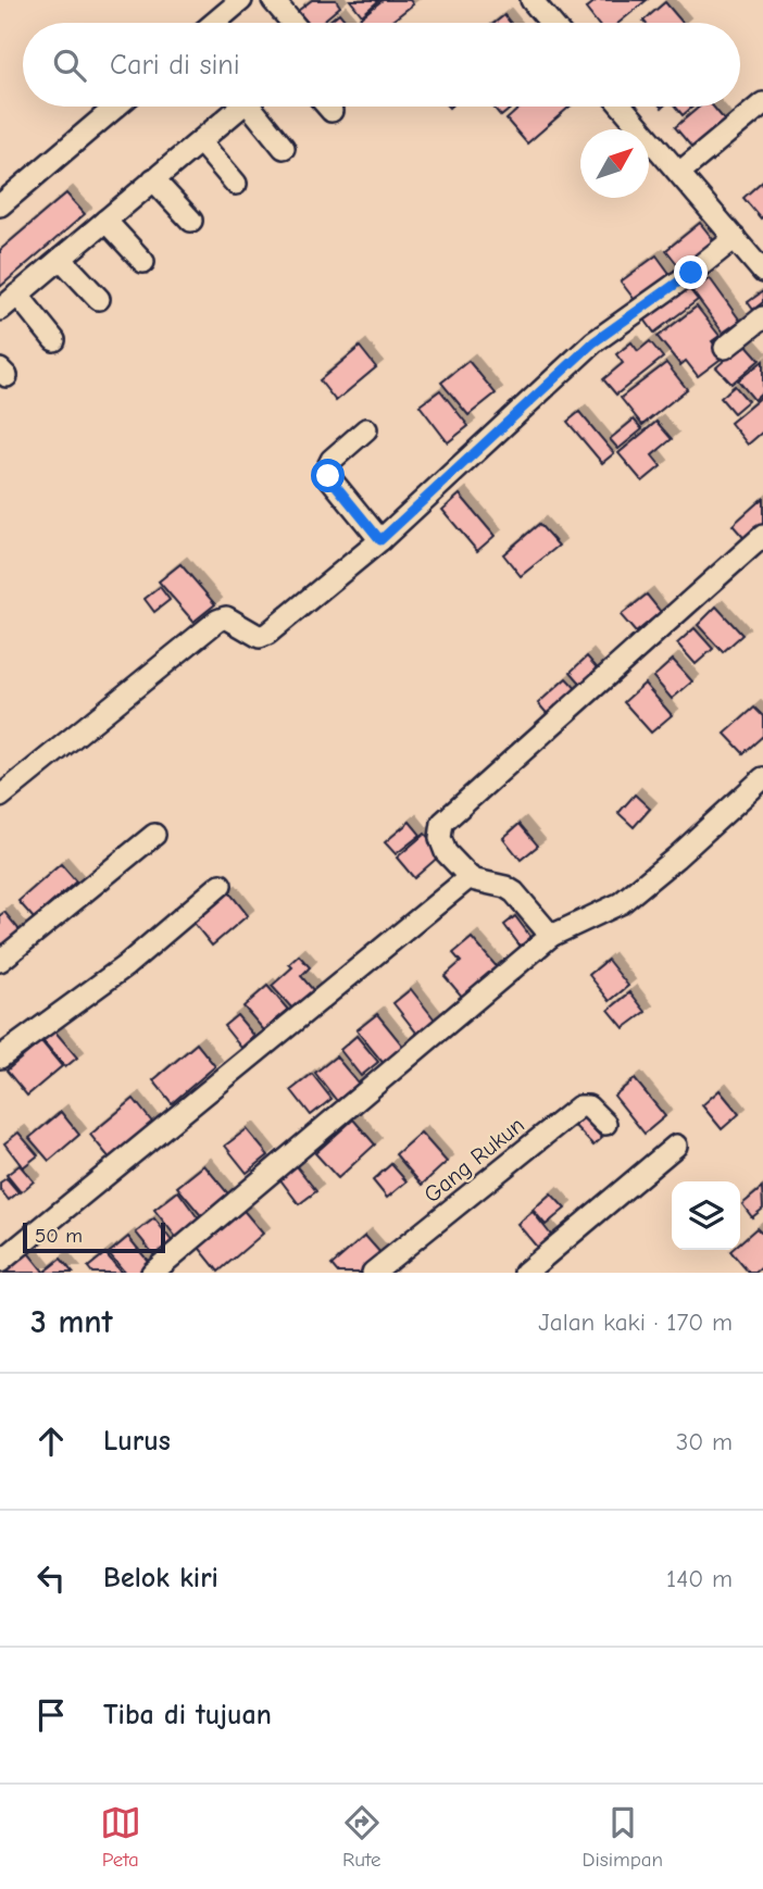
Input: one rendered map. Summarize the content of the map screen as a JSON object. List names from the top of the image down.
{
  "streets": {
    "street": ["Gang Rukun"]
  },
  "scale_bar": "50 m",
  "north": "top right",
  "page": {
    "search": "Cari di sini",
    "scale": "50 m",
    "heading": ["3 mnt", "Jalan kaki · 170 m"],
    "list": [
      ["Lurus", "30 m"],
      ["Belok kiri", "140 m"],
      "Tiba di tujuan"
    ],
    "nav": ["Peta", "Rute", "Disimpan"]
  }
}
